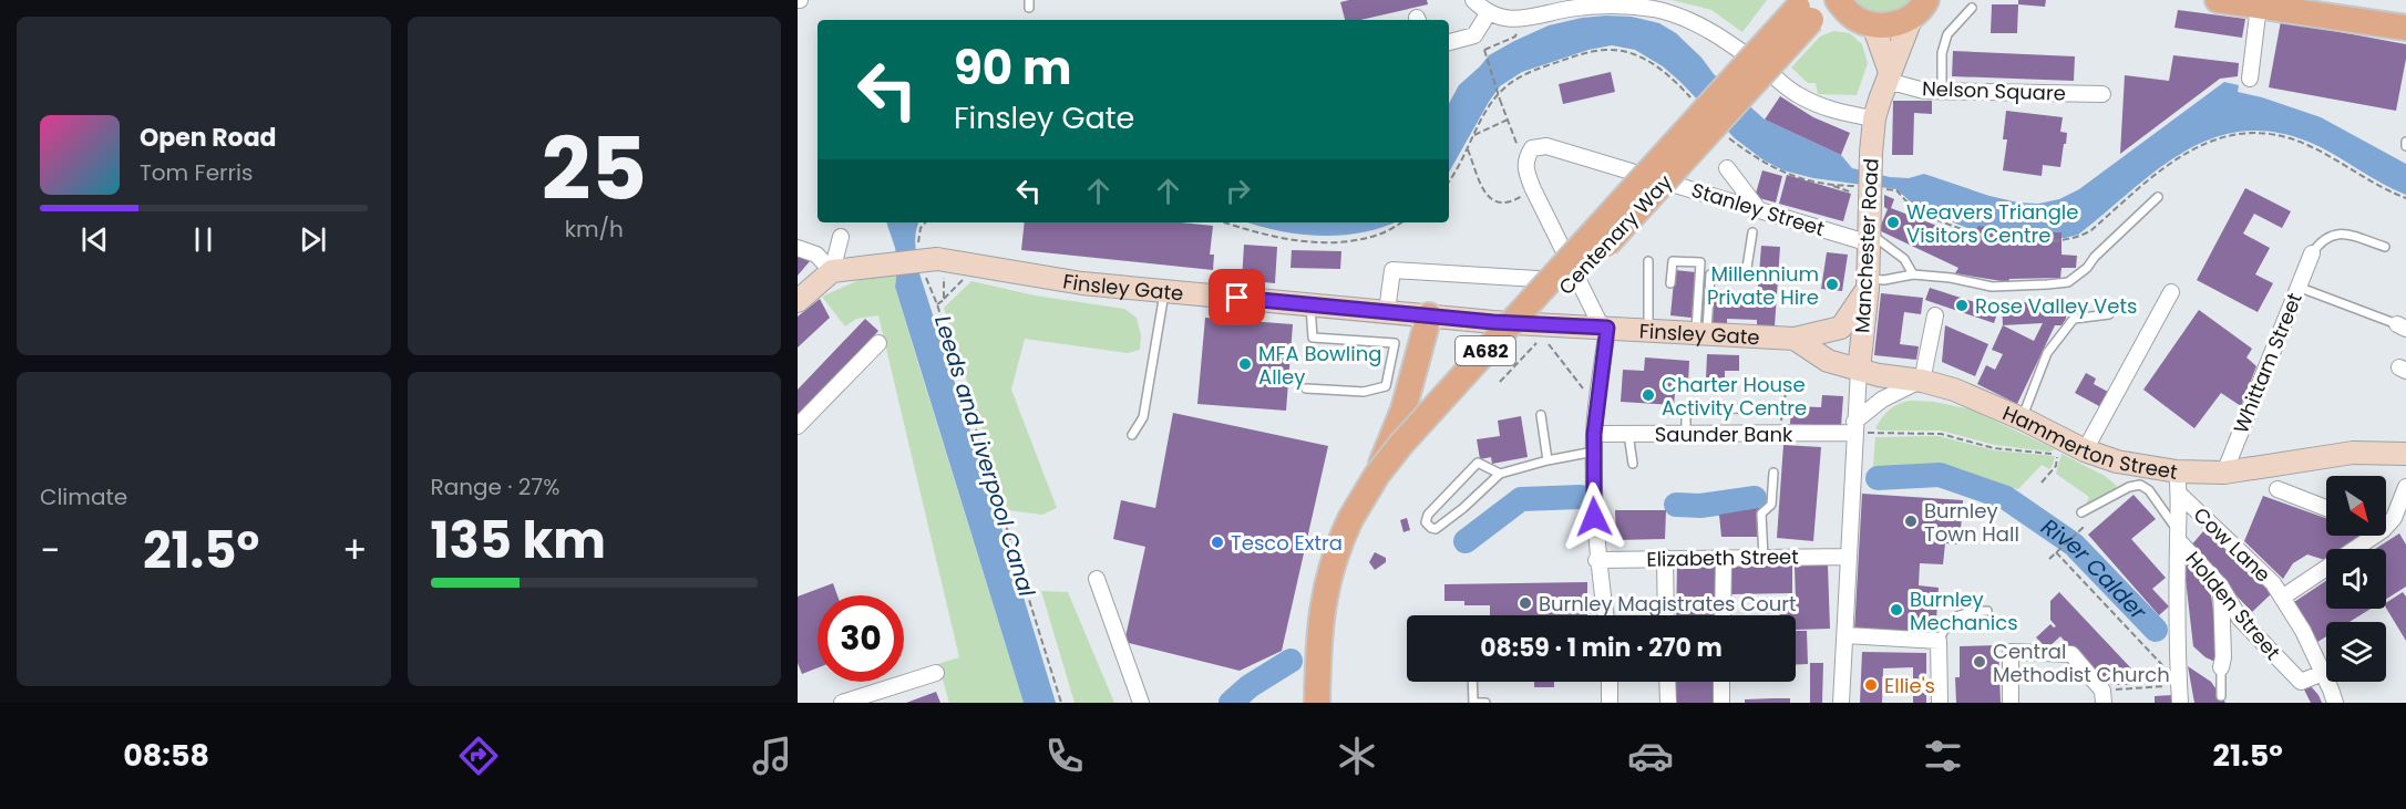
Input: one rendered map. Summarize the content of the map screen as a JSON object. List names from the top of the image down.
{
  "streets": {
    "main road": ["Centenary Way", "Manchester Road", "A682"],
    "street": [
      "Nelson Square",
      "Stanley Street",
      "Finsley Gate",
      "Whittam Street",
      "Saunder Bank",
      "Hammerton Street",
      "Cow Lane",
      "Elizabeth Street",
      "Holden Street"
    ]
  },
  "crossings": [
    ["Nelson Square", "Manchester Road"],
    ["Stanley Street", "Manchester Road"],
    ["Centenary Way", "A682"],
    ["Manchester Road", "Saunder Bank"],
    ["Manchester Road", "Hammerton Street"],
    ["Manchester Road", "Elizabeth Street"],
    ["Finsley Gate", "A682"],
    ["Hammerton Street", "Cow Lane"],
    ["Hammerton Street", "Holden Street"],
    ["Cow Lane", "Holden Street"]
  ],
  "water": ["Leeds and Liverpool Canal", "River Calder"],
  "places": [
    "Weavers Triangle Visitors Centre",
    "Millennium Private Hire",
    "Rose Valley Vets",
    "MFA Bowling Alley",
    "Charter House Activity Centre",
    "Burnley Town Hall",
    "Tesco Extra",
    "Burnley Magistrates Court",
    "Burnley Mechanics",
    "Central Methodist Church",
    "Ellie's"
  ],
  "north": "bottom right",
  "page": {
    "tile": [
      ["25", "km/h"],
      "Climate",
      ["Range · 27%", "135 km"]
    ],
    "turn": ["90 m", "Finsley Gate"],
    "song": ["Open Road", "Tom Ferris"],
    "heat": ["−", "21.5°", "+"],
    "limit": "30",
    "trip": "08:59 · 1 min · 270 m",
    "tabs": ["08:58", "21.5°"]
  }
}
